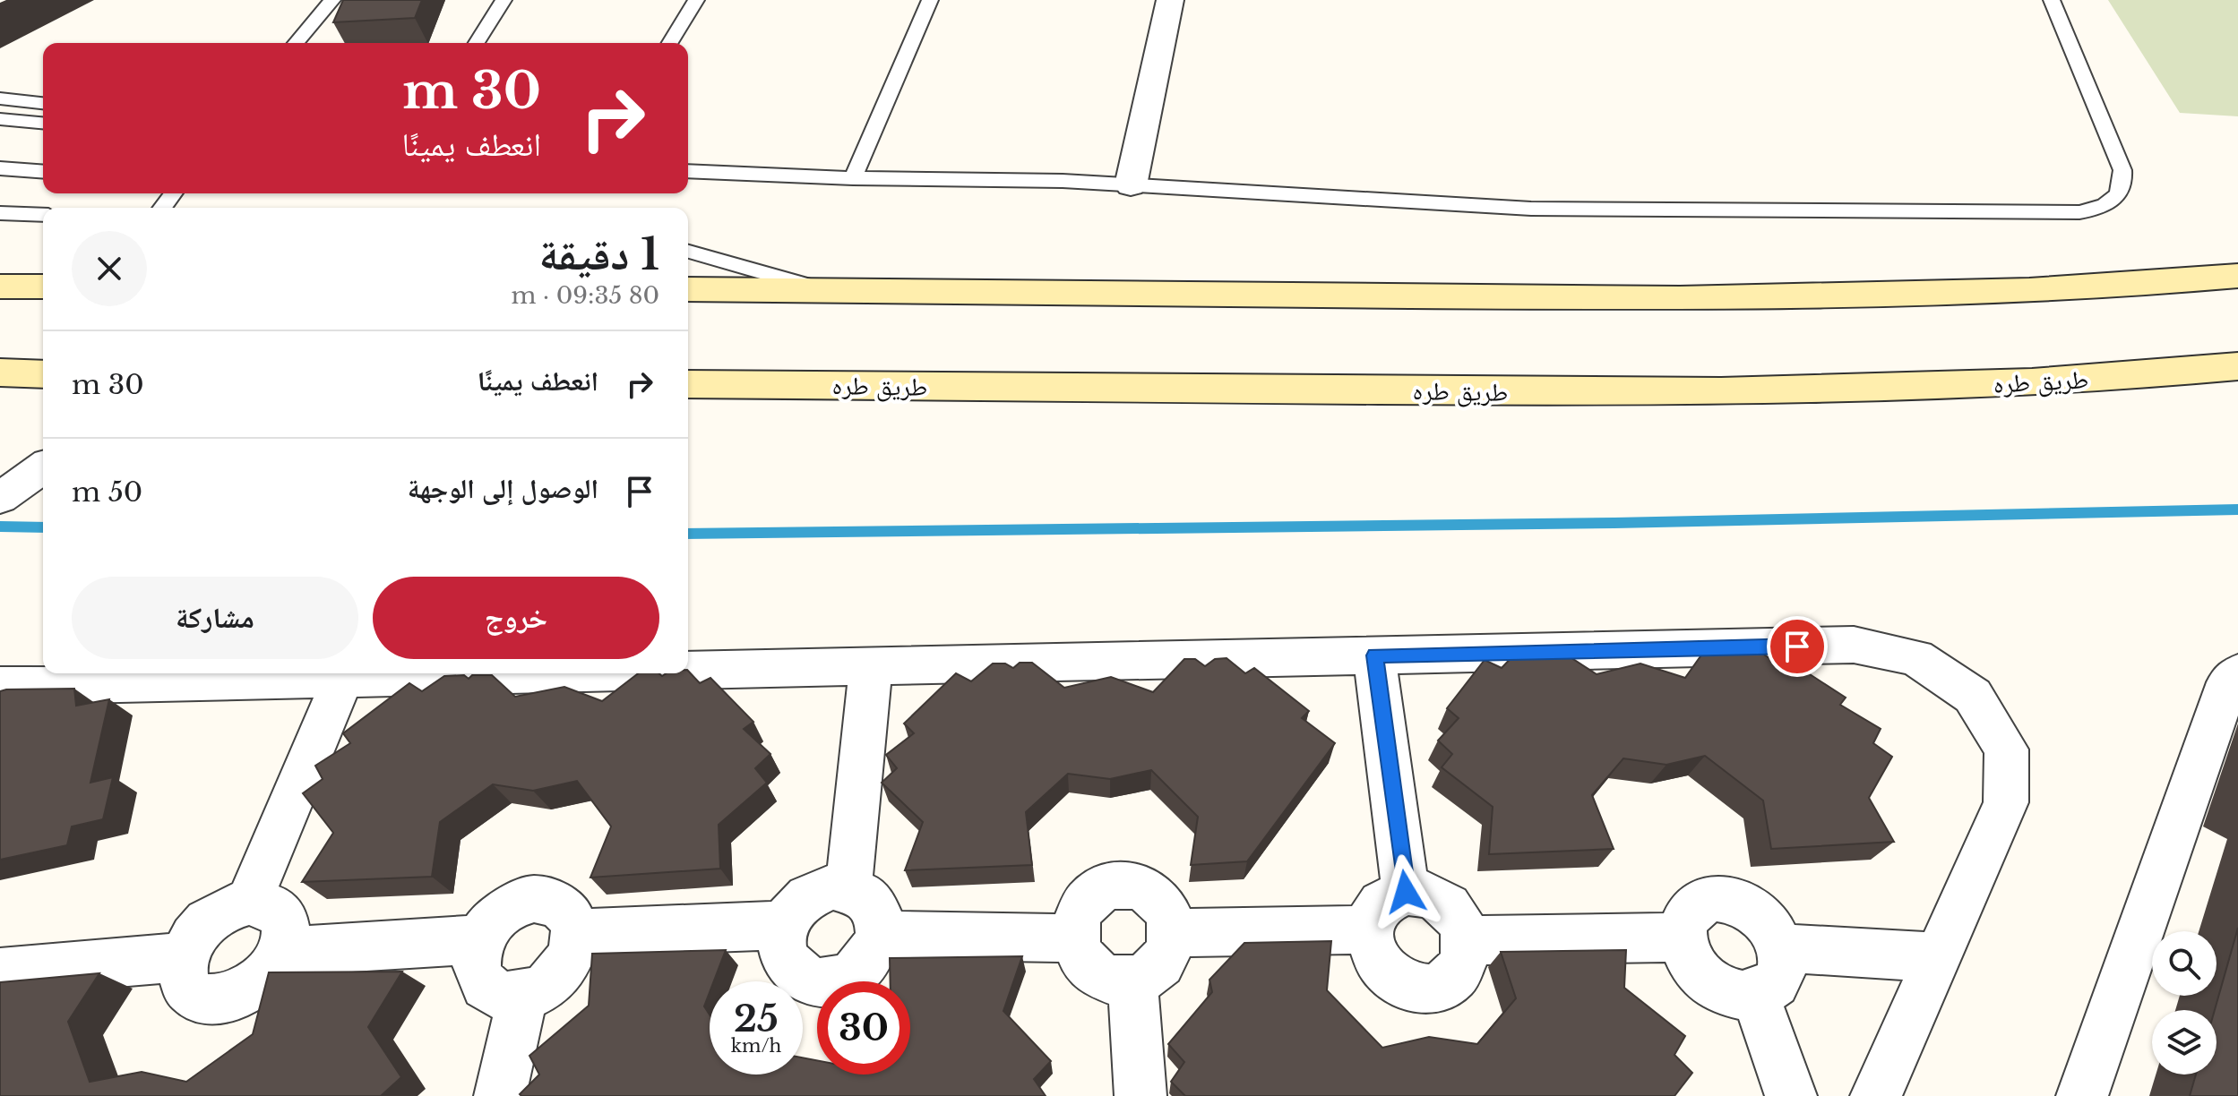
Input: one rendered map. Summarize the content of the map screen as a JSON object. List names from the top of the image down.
{
  "streets": {
    "main road": ["طريق طره"]
  },
  "page": {
    "turn": ["30 m", "انعطف يمينًا"],
    "heading": ["1 دقيقة", "80 m · 09:35"],
    "list": [
      {
        "name": "انعطف يمينًا",
        "value": "30 m"
      },
      {
        "name": "الوصول إلى الوجهة",
        "value": "50 m"
      }
    ],
    "buttons": ["خروج", "مشاركة"],
    "speed": "25 km/h",
    "limit": "30"
  }
}
